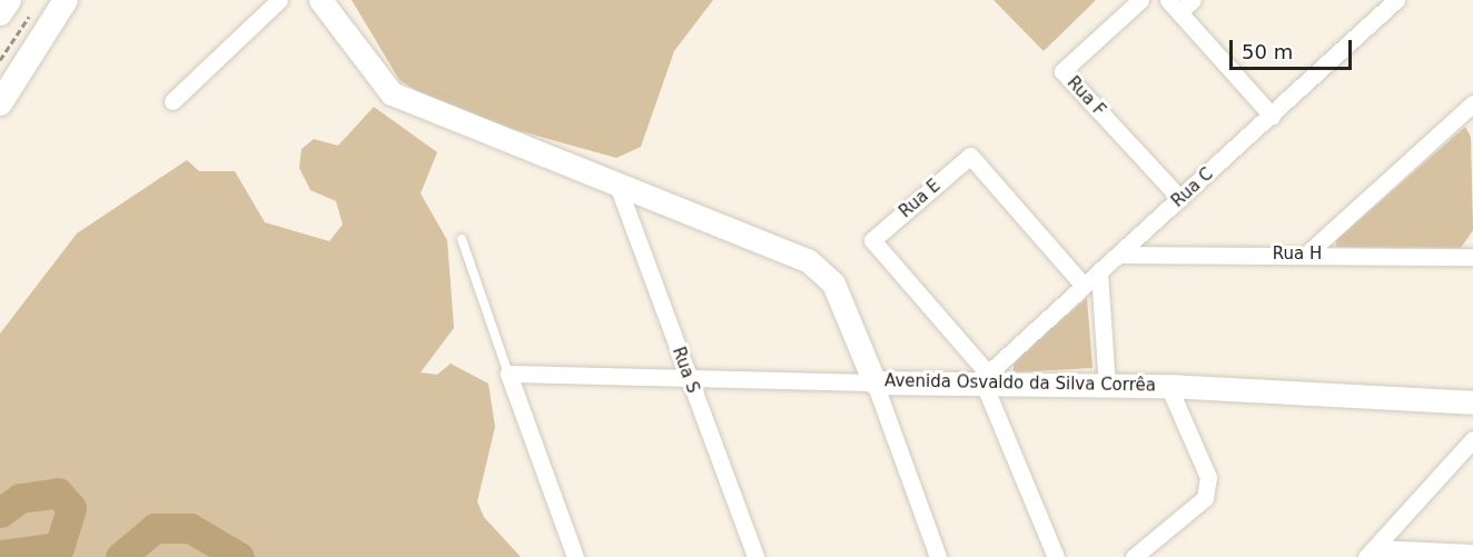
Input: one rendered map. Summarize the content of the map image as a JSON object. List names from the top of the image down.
{
  "streets": {
    "street": [
      "Rua F",
      "Rua C",
      "Rua E",
      "Rua H",
      "Rua S",
      "Avenida Osvaldo da Silva Corrêa"
    ]
  },
  "crossings": [
    ["Rua F", "Rua C"],
    ["Rua C", "Rua E"],
    ["Rua C", "Rua H"],
    ["Rua C", "Avenida Osvaldo da Silva Corrêa"],
    ["Rua E", "Avenida Osvaldo da Silva Corrêa"],
    ["Rua S", "Avenida Osvaldo da Silva Corrêa"]
  ],
  "scale_bar": "50 m"
}
